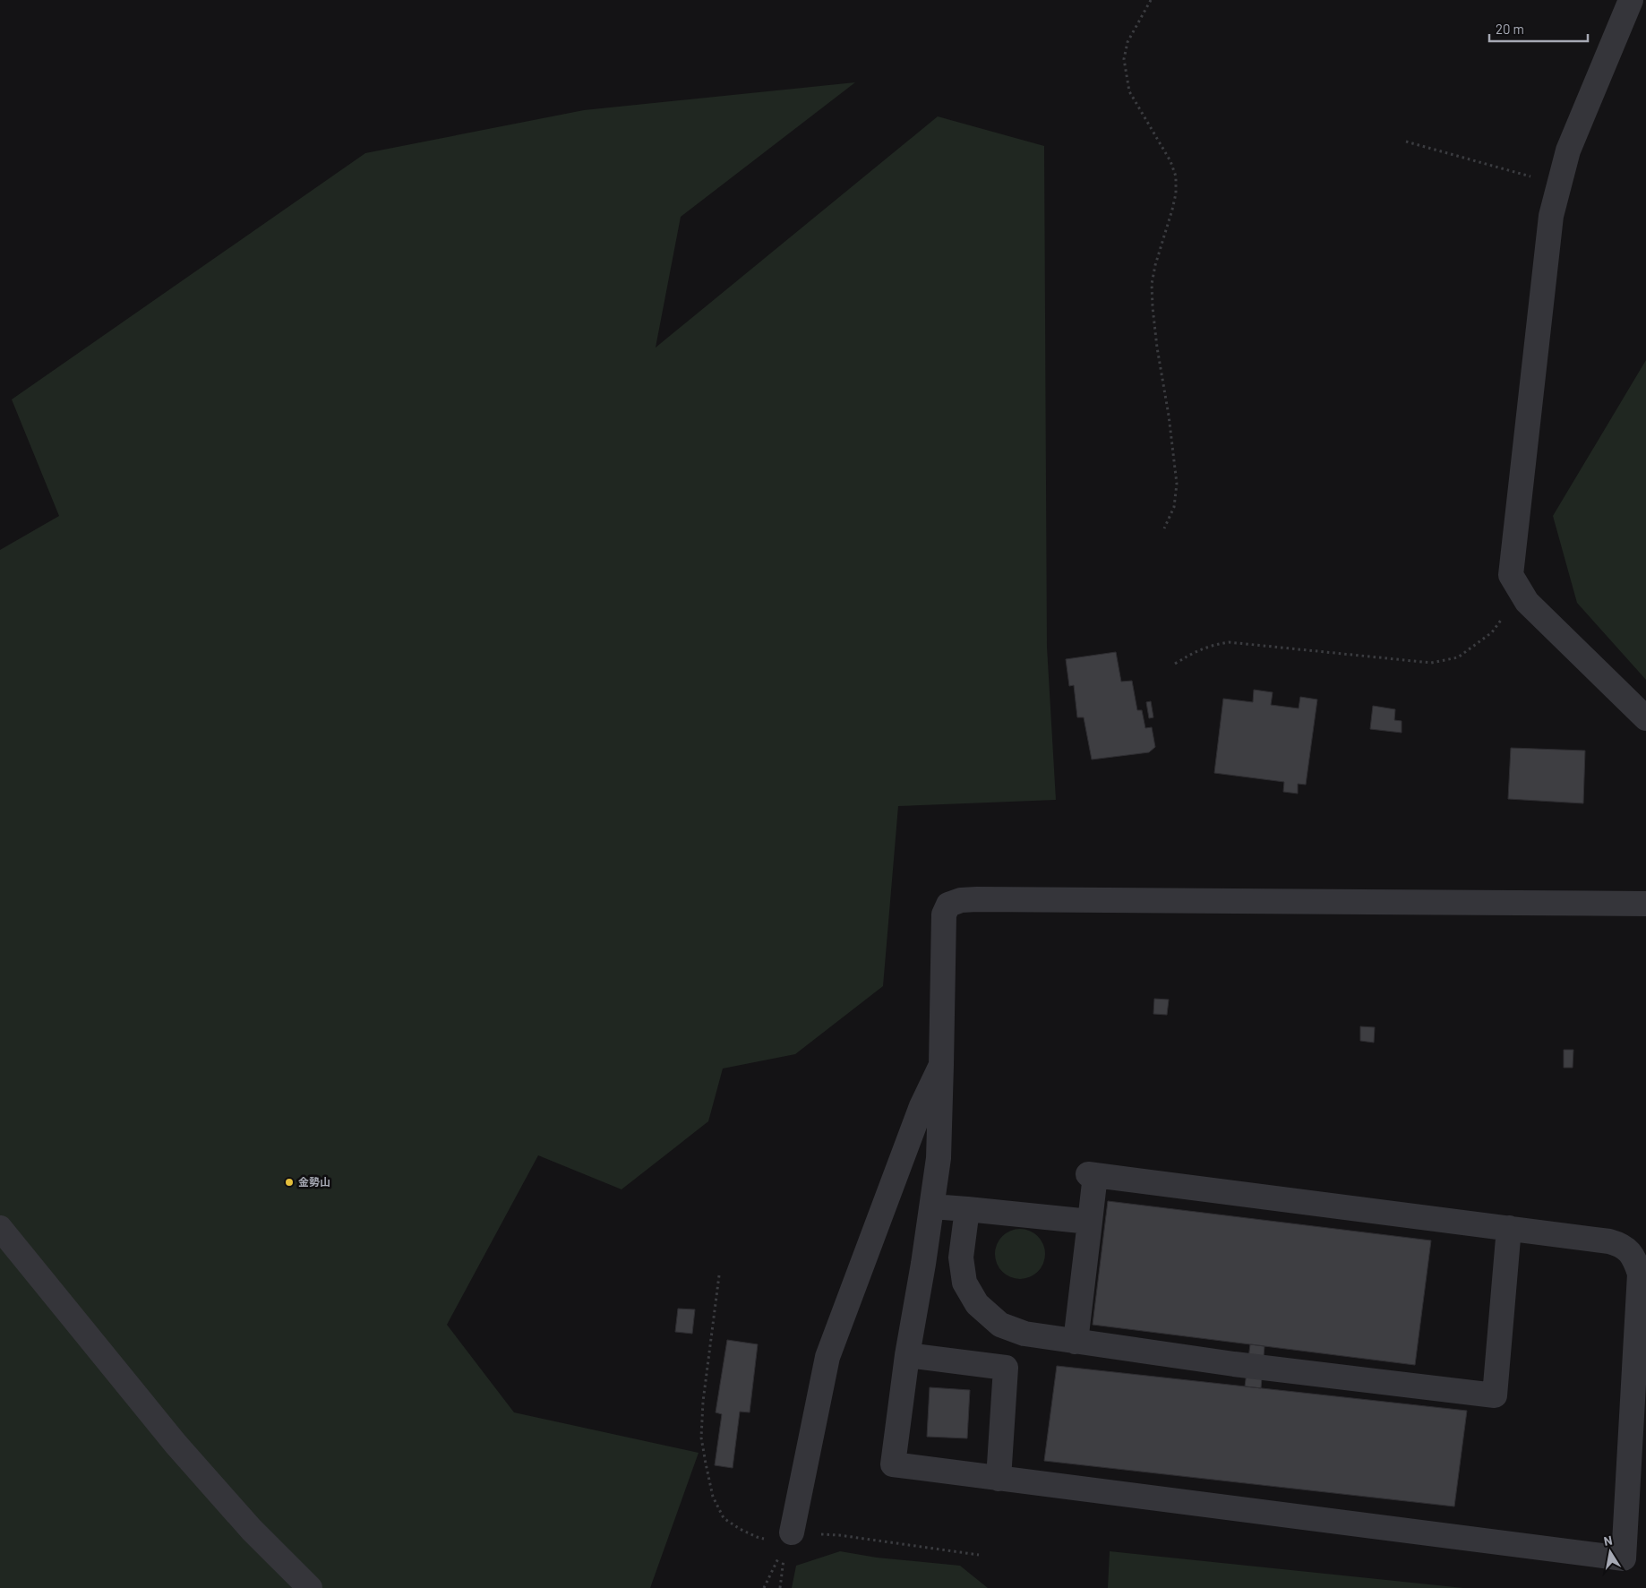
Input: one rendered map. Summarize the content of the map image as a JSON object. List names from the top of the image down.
{
  "places": ["金勢山"],
  "scale_bar": "20 m",
  "north": "top"
}
